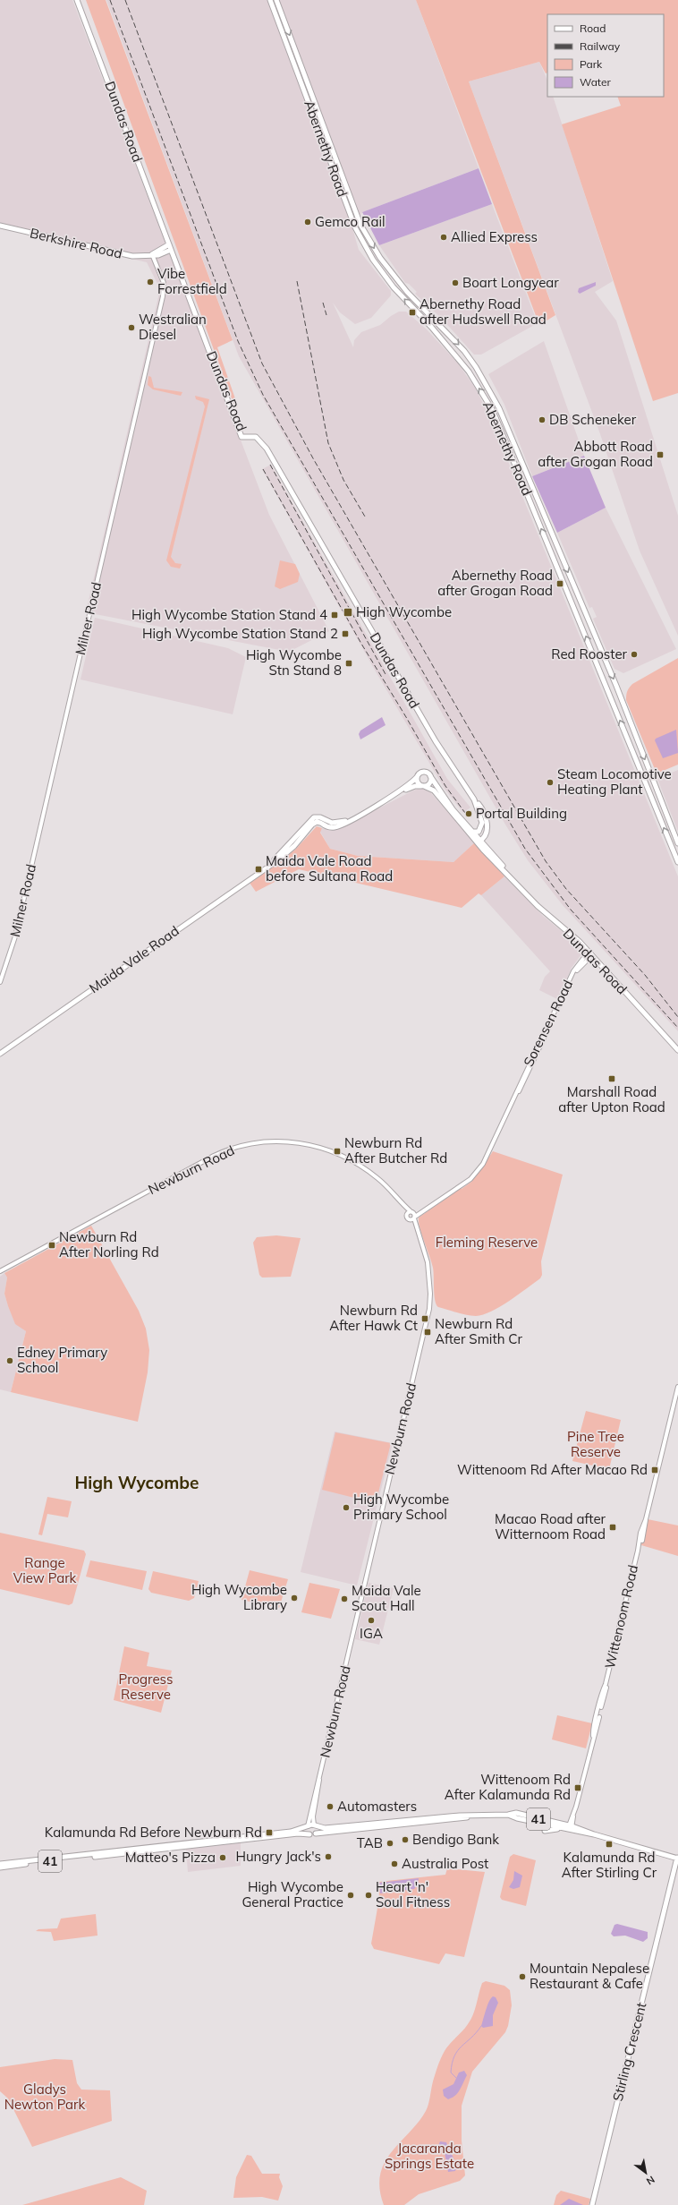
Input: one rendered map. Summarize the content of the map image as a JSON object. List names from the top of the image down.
{
  "streets": {
    "main road": [
      "Dundas Road",
      "Abernethy Road",
      "Berkshire Road",
      "Maida Vale Road",
      "41",
      "Stirling Crescent"
    ],
    "street": [
      "Milner Road",
      "Sorensen Road",
      "Newburn Road",
      "Wittenoom Road"
    ]
  },
  "crossings": [
    ["Dundas Road", "Berkshire Road"],
    ["Dundas Road", "Sorensen Road"],
    ["Berkshire Road", "Milner Road"],
    ["Sorensen Road", "Newburn Road"],
    ["Newburn Road", "41"],
    ["Wittenoom Road", "41"],
    ["41", "Stirling Crescent"]
  ],
  "districts": ["High Wycombe"],
  "parks": [
    "Fleming Reserve",
    "Pine Tree Reserve",
    "Range View Park",
    "Progress Reserve",
    "Gladys Newton Park",
    "Jacaranda Springs Estate"
  ],
  "places": {
    "other": [
      "Gemco Rail",
      "Allied Express",
      "Vibe Forrestfield",
      "Boart Longyear",
      "Westralian Diesel",
      "DB Scheneker",
      "Red Rooster",
      "Steam Locomotive Heating Plant",
      "Portal Building",
      "Edney Primary School",
      "High Wycombe Primary School",
      "High Wycombe Library",
      "Maida Vale Scout Hall",
      "IGA",
      "Automasters",
      "Bendigo Bank",
      "TAB",
      "Hungry Jack's",
      "Matteo's Pizza",
      "Australia Post",
      "High Wycombe General Practice",
      "Heart 'n' Soul Fitness",
      "Mountain Nepalese Restaurant & Cafe"
    ],
    "transit": [
      "Abernethy Road after Hudswell Road",
      "Abbott Road after Grogan Road",
      "Abernethy Road after Grogan Road",
      "High Wycombe",
      "High Wycombe Station Stand 4",
      "High Wycombe Station Stand 2",
      "High Wycombe Stn Stand 8",
      "Maida Vale Road before Sultana Road",
      "Marshall Road after Upton Road",
      "Newburn Rd After Butcher Rd",
      "Newburn Rd After Norling Rd",
      "Newburn Rd After Hawk Ct",
      "Newburn Rd After Smith Cr",
      "Wittenoom Rd After Macao Rd",
      "Macao Road after Witternoom Road",
      "Wittenoom Rd After Kalamunda Rd",
      "Kalamunda Rd Before Newburn Rd",
      "Kalamunda Rd After Stirling Cr"
    ]
  },
  "legend": [
    "Road",
    "Railway",
    "Park",
    "Water"
  ],
  "north": "bottom right"
}
